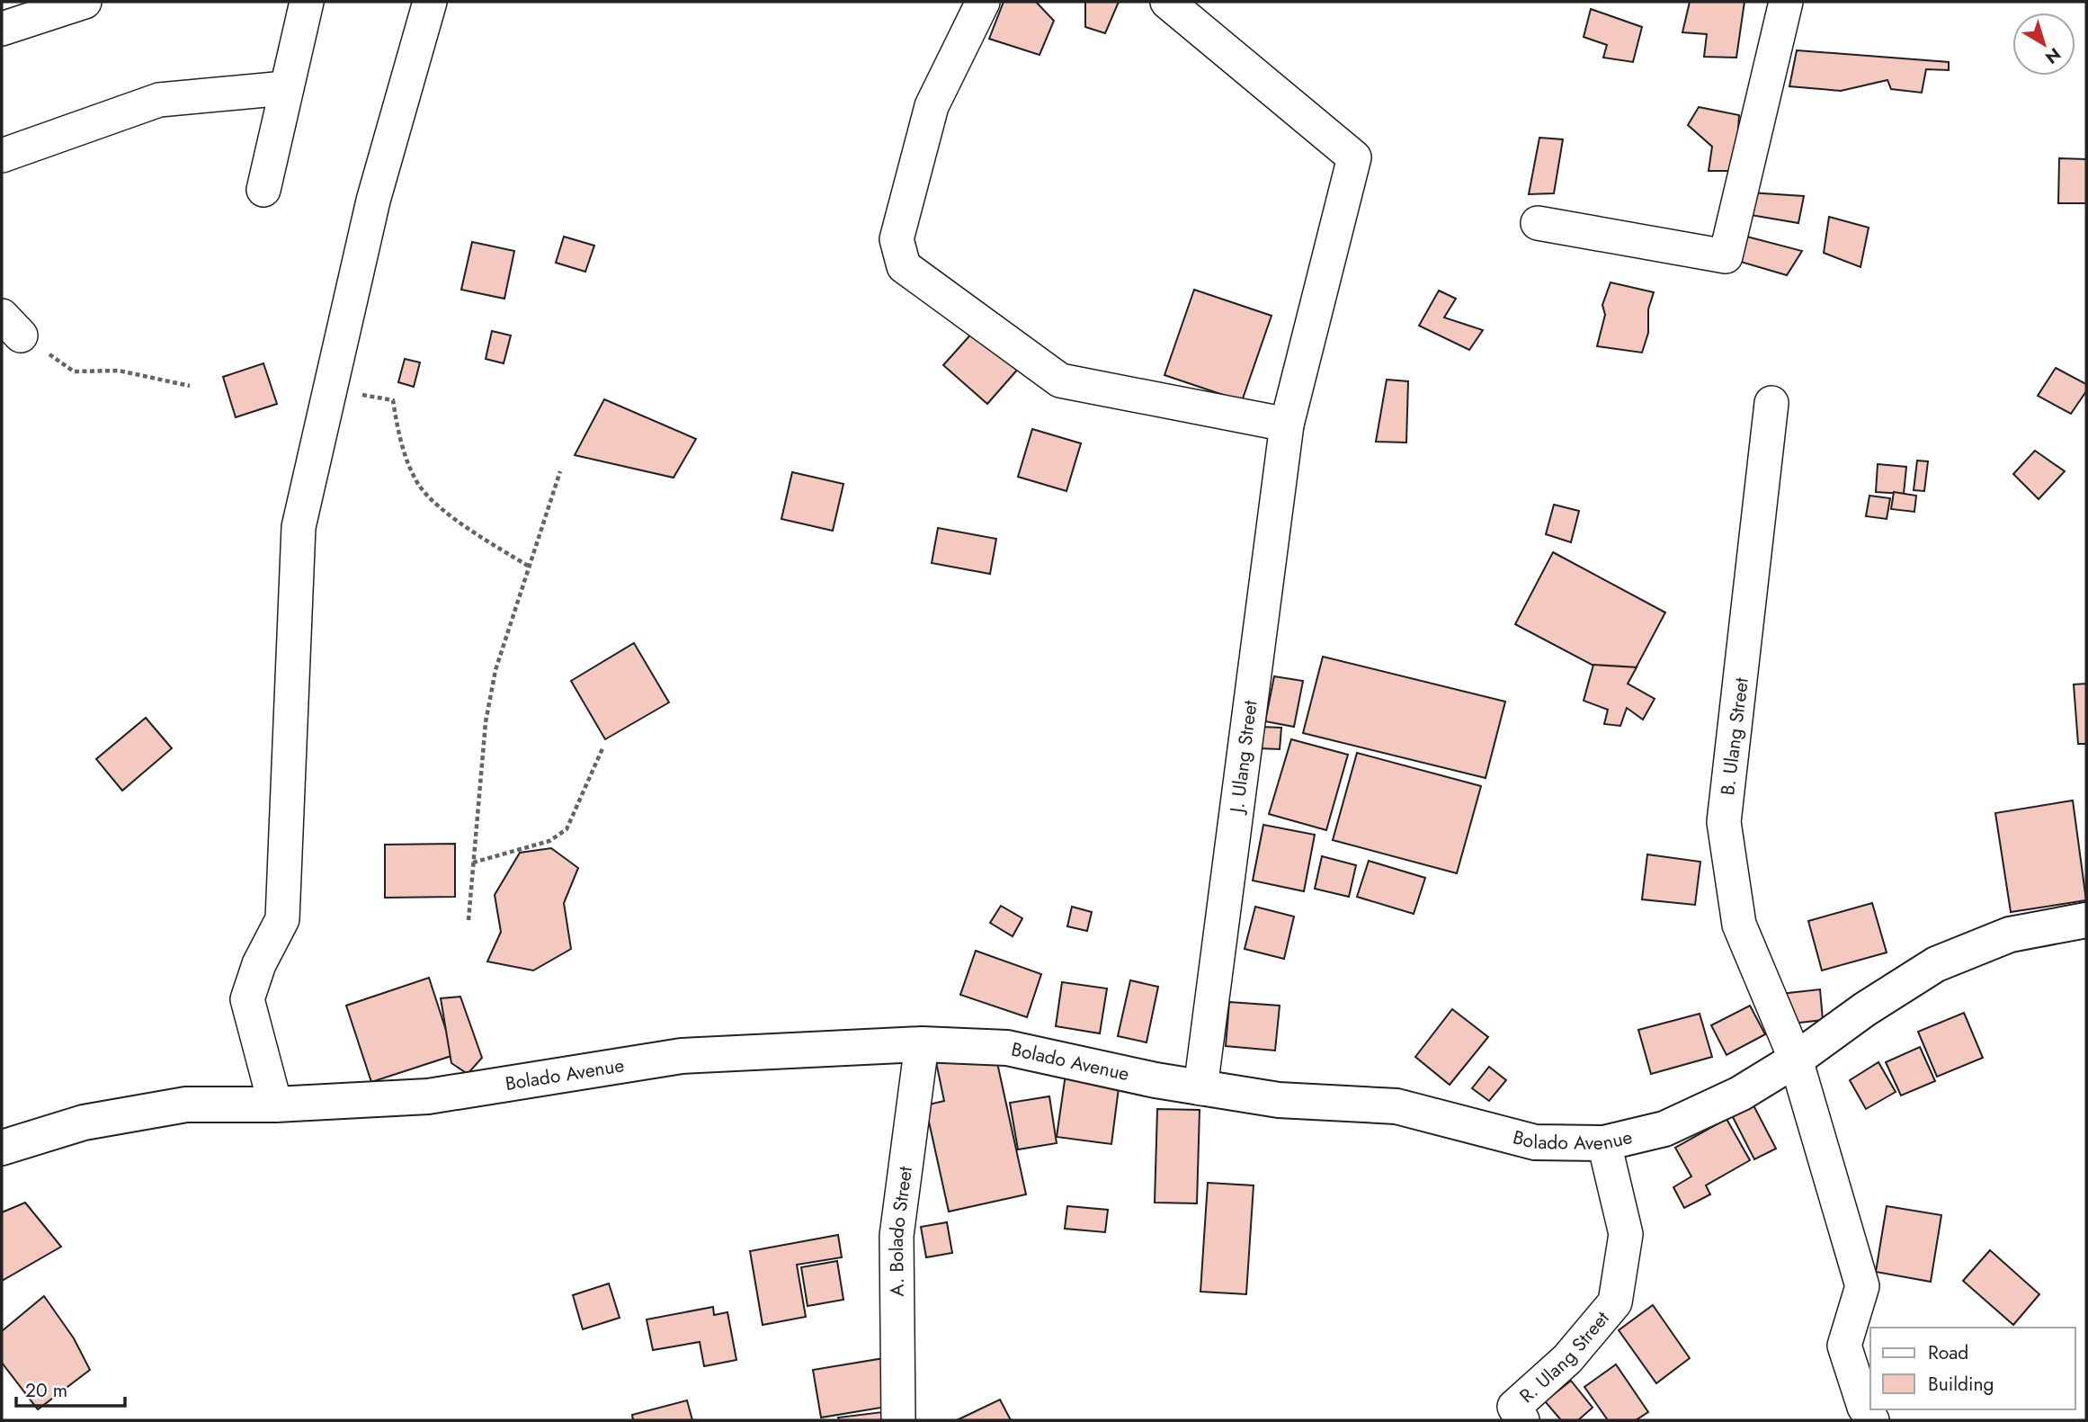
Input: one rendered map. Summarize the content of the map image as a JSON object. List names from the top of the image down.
{
  "streets": {
    "street": [
      "B. Ulang Street",
      "J. Ulang Street",
      "Bolado Avenue",
      "A. Bolado Street",
      "R. Ulang Street"
    ]
  },
  "crossings": [
    ["B. Ulang Street", "Bolado Avenue"],
    ["J. Ulang Street", "Bolado Avenue"],
    ["Bolado Avenue", "A. Bolado Street"],
    ["Bolado Avenue", "R. Ulang Street"]
  ],
  "legend": ["Road", "Building"],
  "scale_bar": "20 m",
  "north": "bottom right"
}
